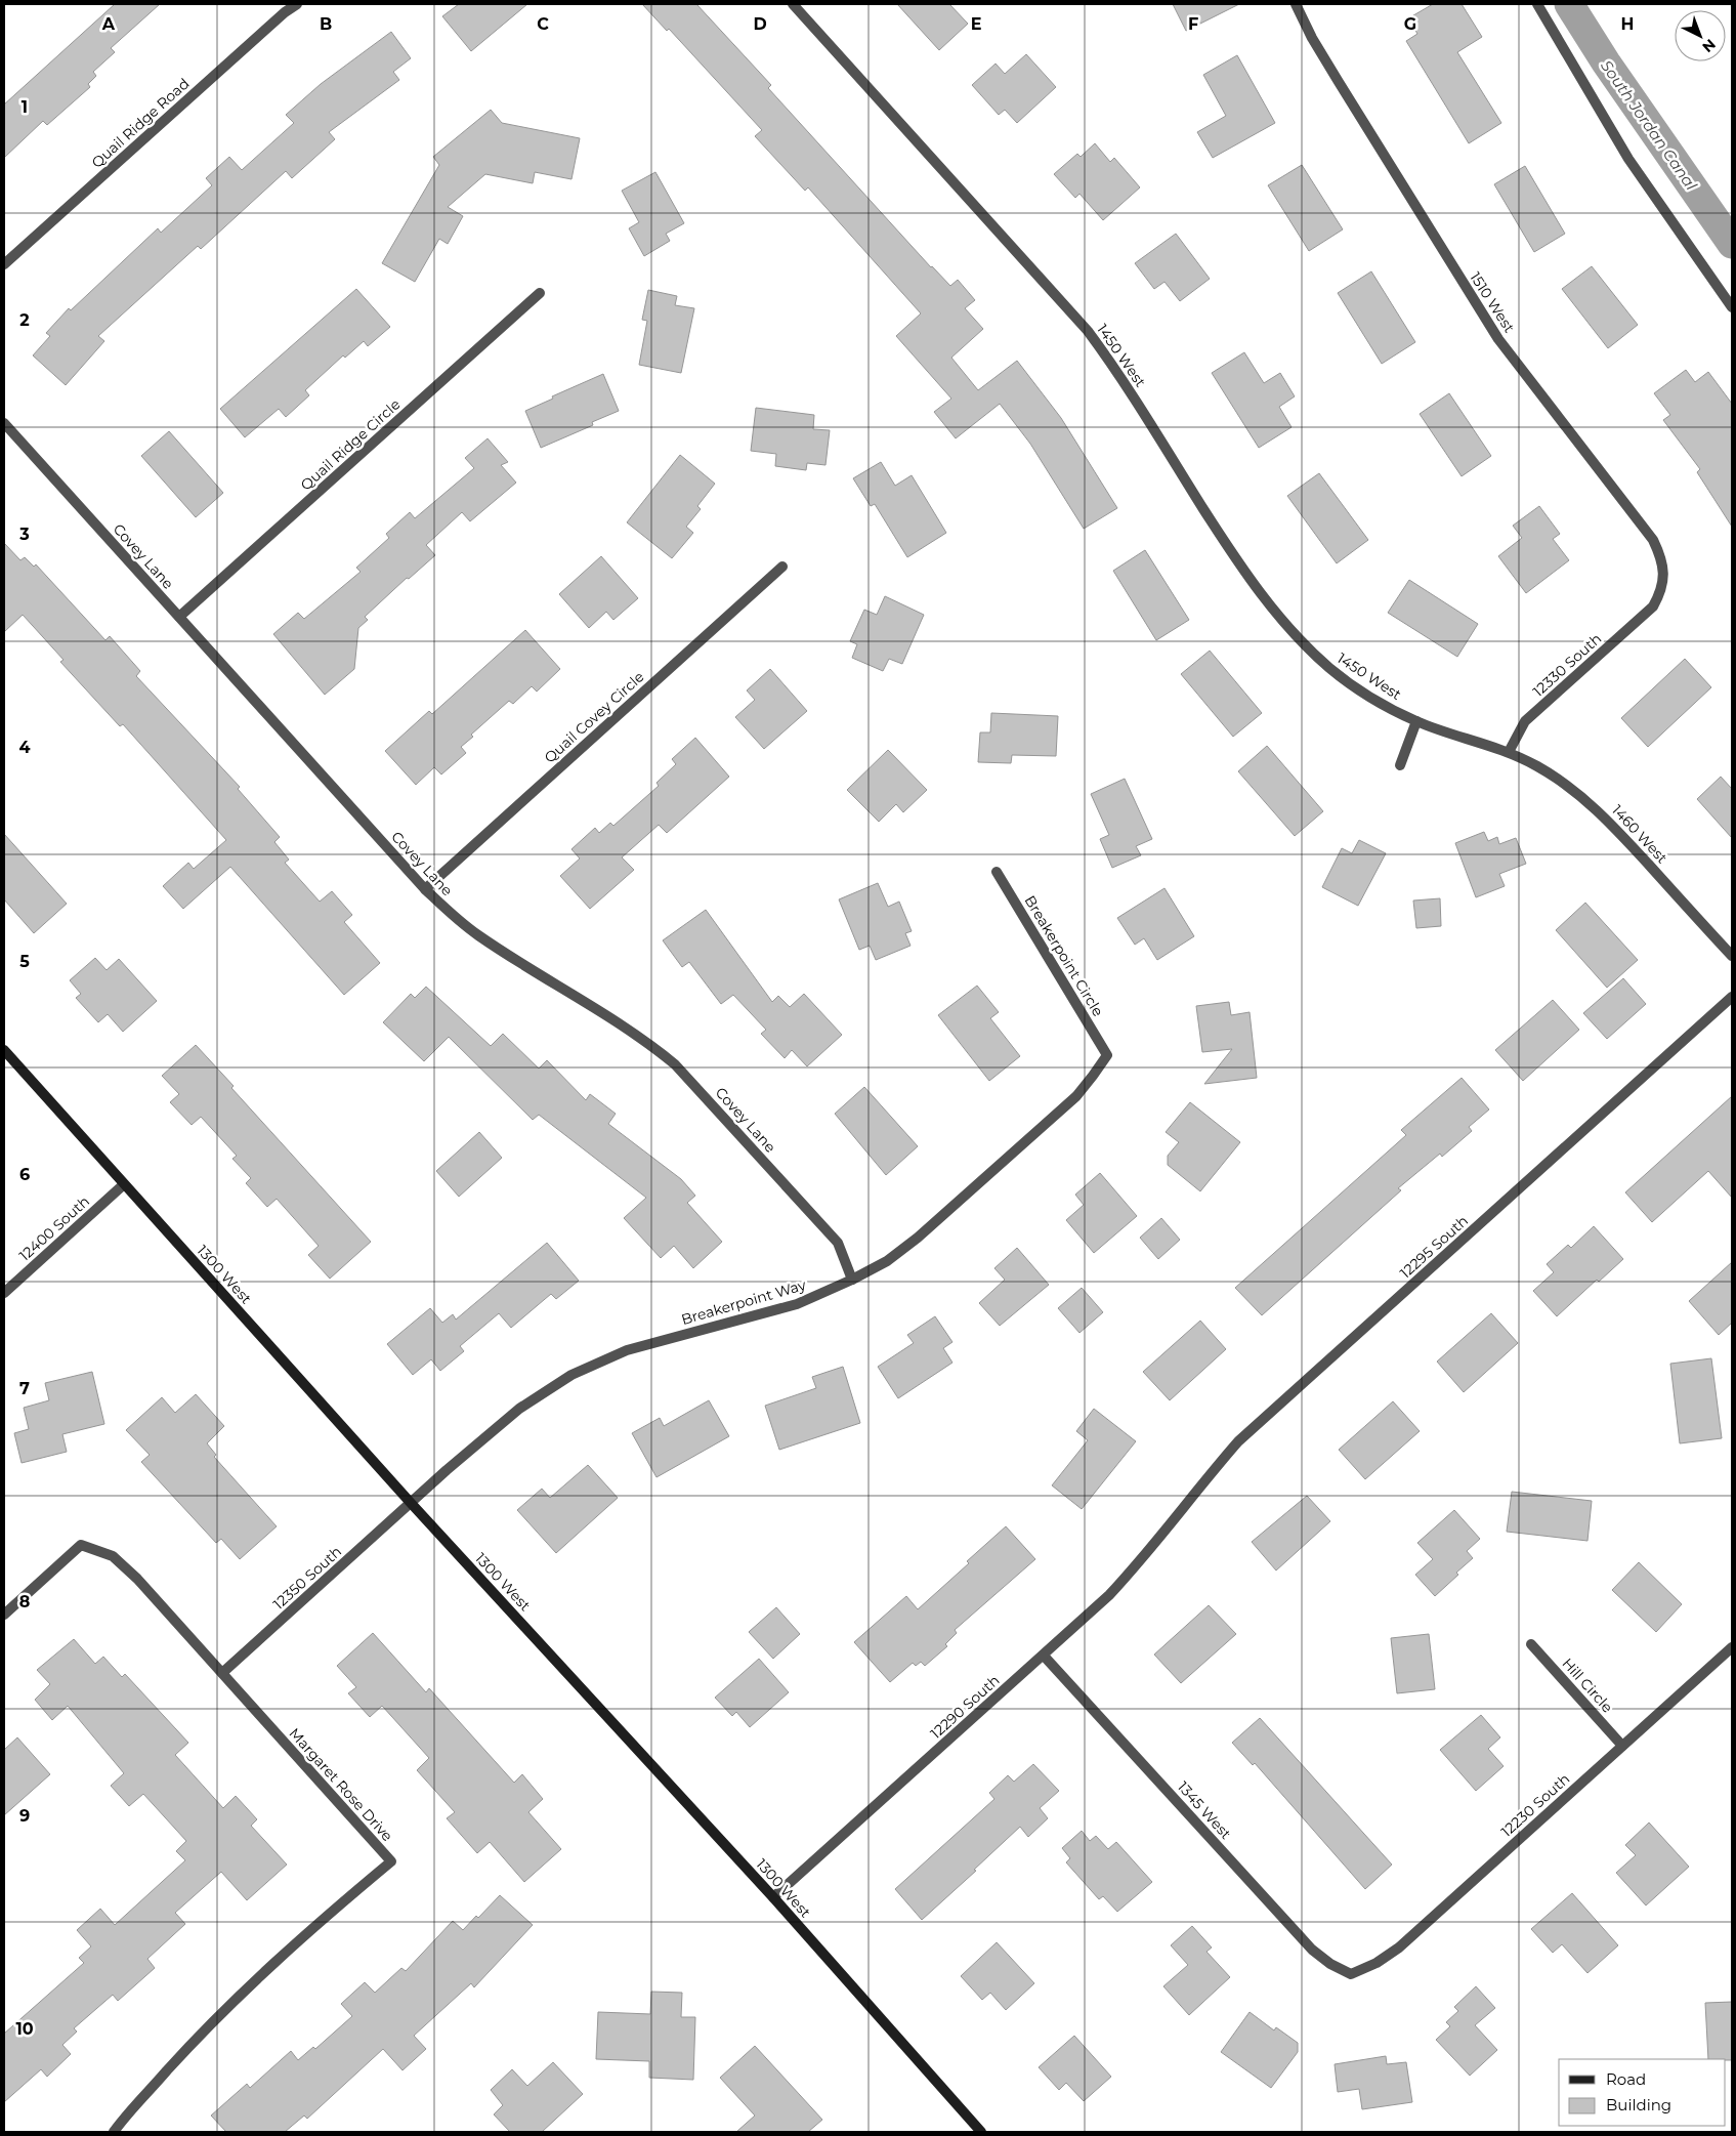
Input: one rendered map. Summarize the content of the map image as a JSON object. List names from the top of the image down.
{
  "streets": {
    "street": [
      "Quail Ridge Road",
      "1510 West",
      "1450 West",
      "Quail Ridge Circle",
      "Covey Lane",
      "12330 South",
      "Quail Covey Circle",
      "1460 West",
      "Breakerpoint Circle",
      "12400 South",
      "12295 South",
      "1300 West",
      "Breakerpoint Way",
      "12350 South",
      "Hill Circle",
      "12290 South",
      "Margaret Rose Drive",
      "12230 South",
      "1345 West"
    ]
  },
  "crossings": [
    ["1510 West", "12330 South"],
    ["1450 West", "12330 South"],
    ["1450 West", "1460 West"],
    ["Quail Ridge Circle", "Covey Lane"],
    ["Covey Lane", "Quail Covey Circle"],
    ["Covey Lane", "Breakerpoint Way"],
    ["12330 South", "1460 West"],
    ["Breakerpoint Circle", "Breakerpoint Way"],
    ["12400 South", "1300 West"],
    ["12295 South", "12290 South"],
    ["1300 West", "Breakerpoint Way"],
    ["1300 West", "12350 South"],
    ["1300 West", "12290 South"],
    ["Breakerpoint Way", "12350 South"],
    ["12350 South", "Margaret Rose Drive"],
    ["Hill Circle", "12230 South"],
    ["12290 South", "1345 West"],
    ["12230 South", "1345 West"]
  ],
  "water": ["South Jordan Canal"],
  "legend": ["Road", "Building"],
  "north": "bottom right",
  "grid": {
    "columns": [
      "A",
      "B",
      "C",
      "D",
      "E",
      "F",
      "G",
      "H"
    ],
    "rows": [
      "1",
      "2",
      "3",
      "4",
      "5",
      "6",
      "7",
      "8",
      "9",
      "10"
    ]
  }
}
